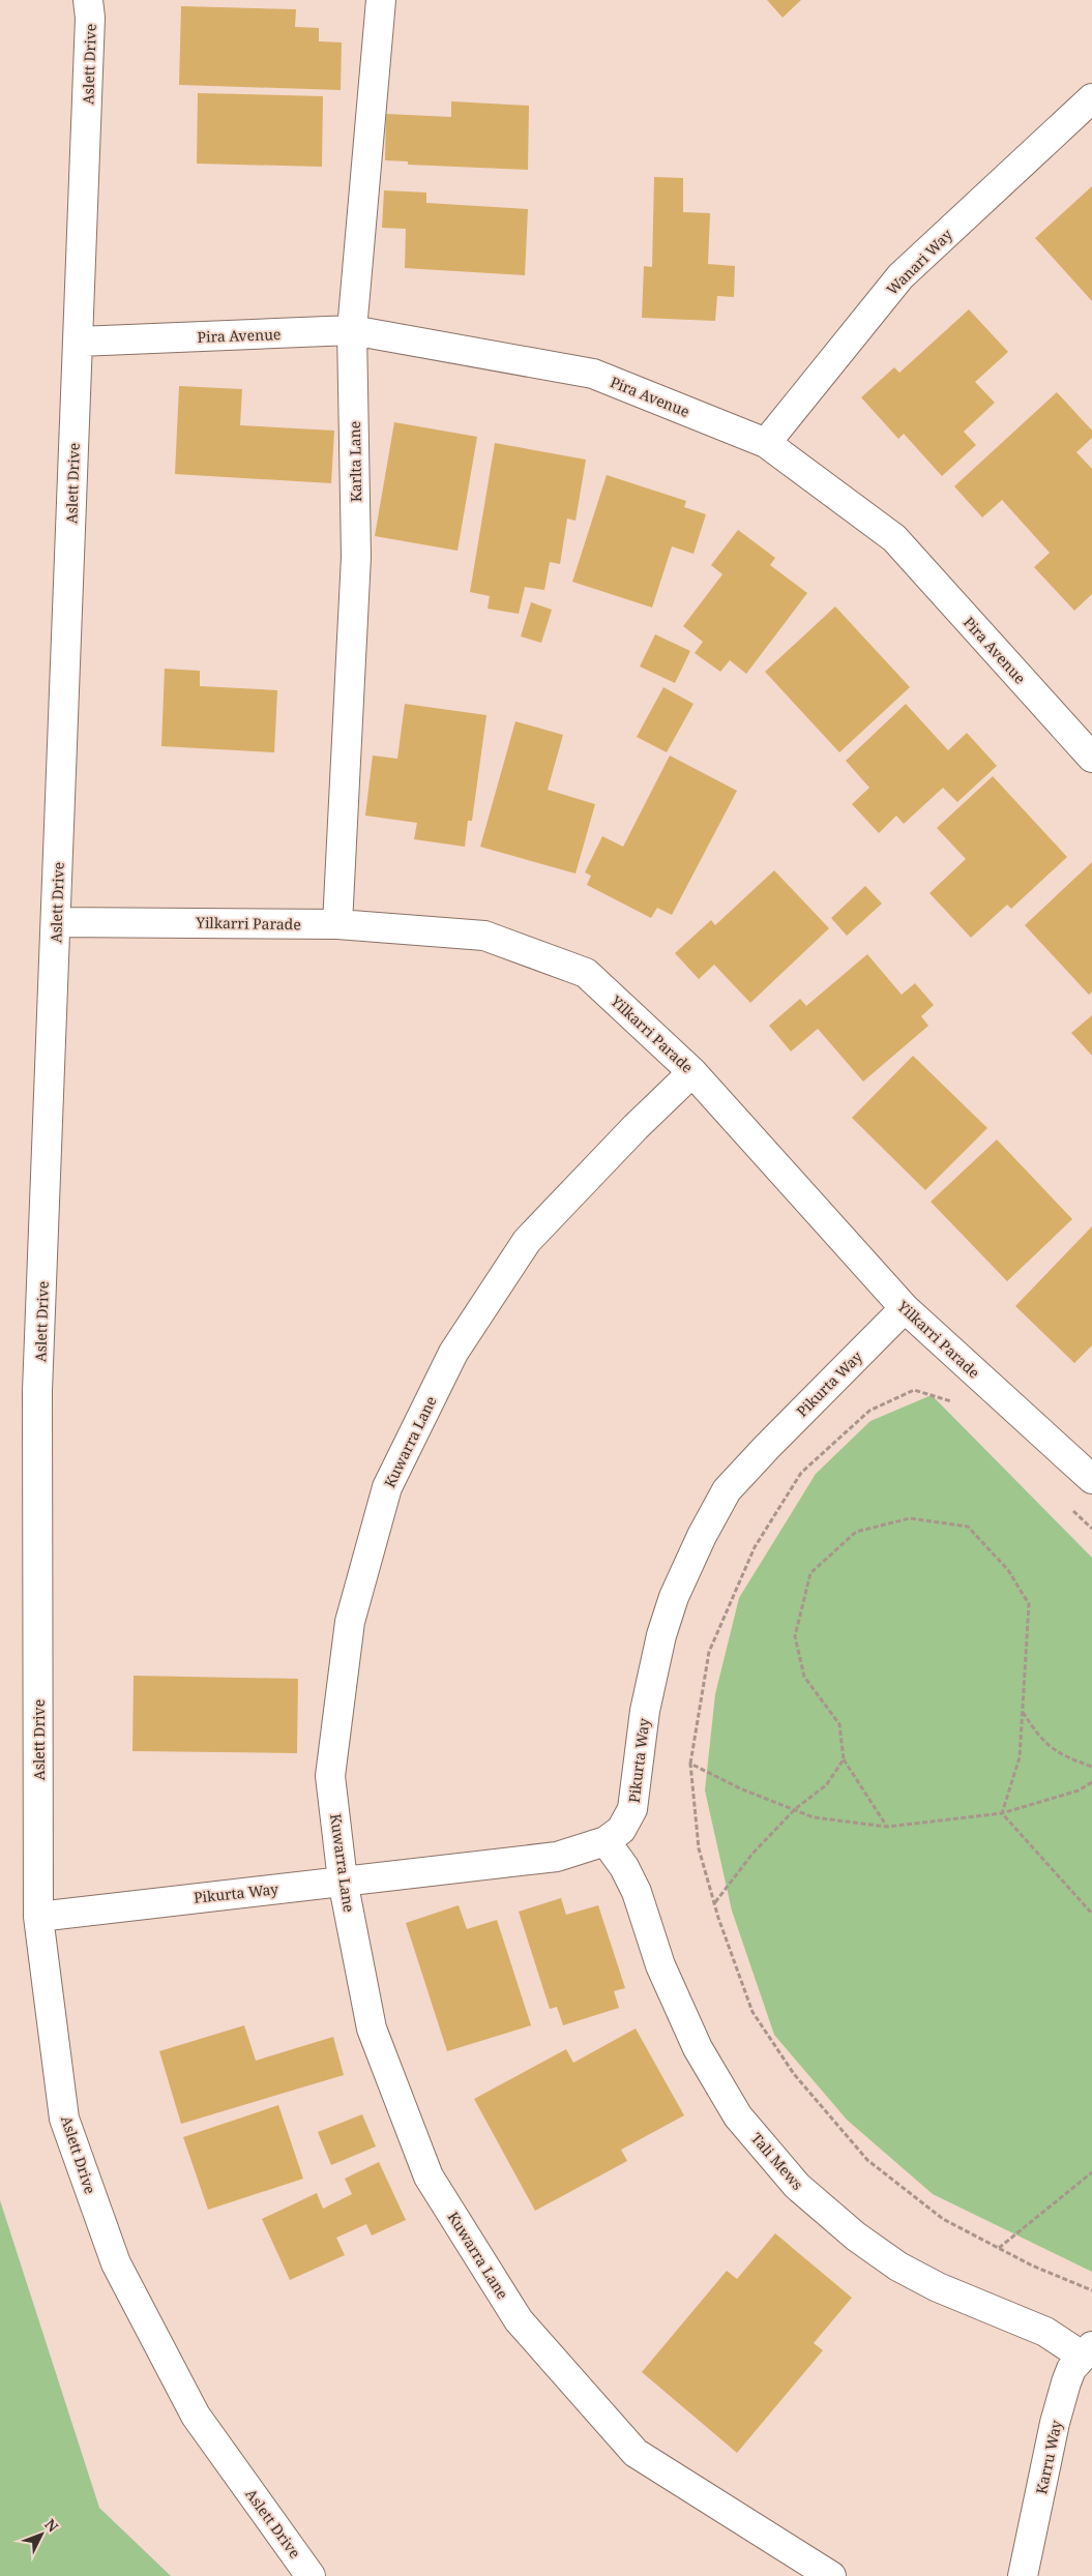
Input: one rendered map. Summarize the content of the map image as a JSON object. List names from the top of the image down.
{
  "streets": {
    "street": [
      "Aslett Drive",
      "Wanari Way",
      "Pira Avenue",
      "Karlta Lane",
      "Yilkarri Parade",
      "Pikurta Way",
      "Kuwarra Lane",
      "Tali Mews",
      "Karru Way"
    ]
  },
  "crossings": [
    ["Aslett Drive", "Pira Avenue"],
    ["Aslett Drive", "Yilkarri Parade"],
    ["Aslett Drive", "Pikurta Way"],
    ["Wanari Way", "Pira Avenue"],
    ["Pira Avenue", "Karlta Lane"],
    ["Karlta Lane", "Yilkarri Parade"],
    ["Yilkarri Parade", "Pikurta Way"],
    ["Yilkarri Parade", "Kuwarra Lane"],
    ["Pikurta Way", "Kuwarra Lane"],
    ["Pikurta Way", "Tali Mews"],
    ["Tali Mews", "Karru Way"]
  ],
  "north": "top right"
}
